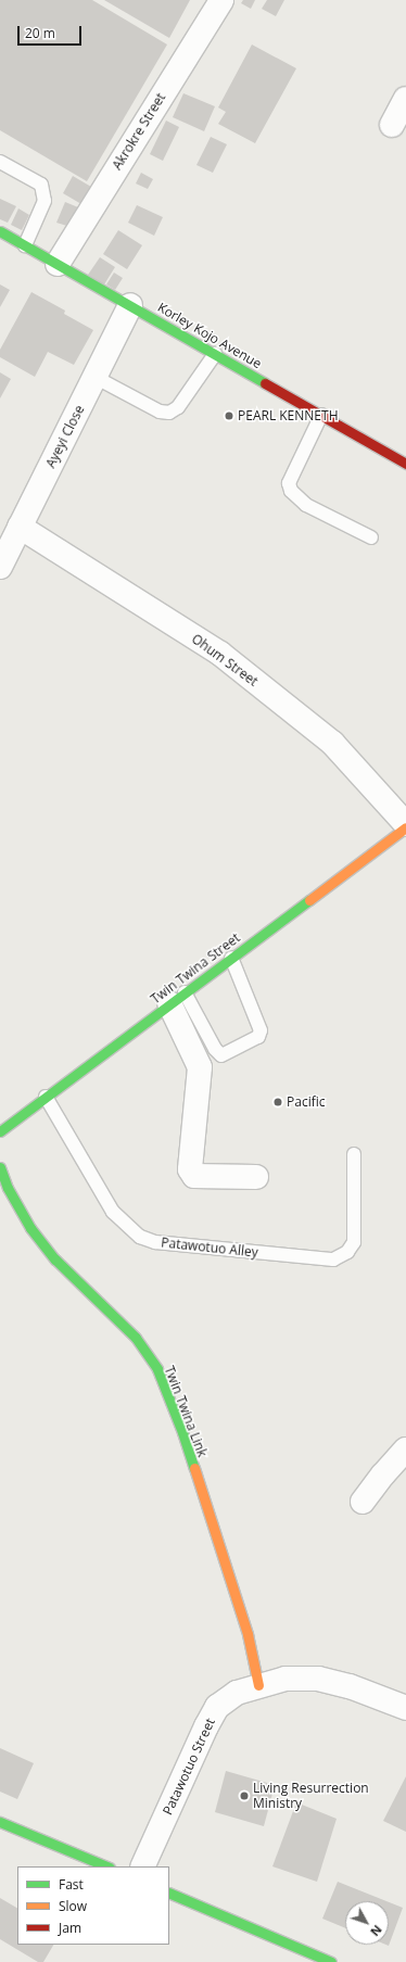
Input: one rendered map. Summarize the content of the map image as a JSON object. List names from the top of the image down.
{
  "streets": {
    "street": [
      "Akrokre Street",
      "Korley Kojo Avenue",
      "Ayeyi Close",
      "Ohum Street",
      "Twin Twina Street",
      "Twin Twina Link",
      "Patawotuo Street"
    ],
    "lane": ["Patawotuo Alley"]
  },
  "crossings": [
    ["Akrokre Street", "Korley Kojo Avenue"],
    ["Korley Kojo Avenue", "Ayeyi Close"],
    ["Ayeyi Close", "Ohum Street"],
    ["Ohum Street", "Twin Twina Street"],
    ["Twin Twina Street", "Patawotuo Alley"],
    ["Twin Twina Link", "Patawotuo Street"]
  ],
  "places": ["PEARL KENNETH", "Pacific", "Living Resurrection Ministry"],
  "legend": ["Fast", "Slow", "Jam"],
  "scale_bar": "20 m",
  "north": "bottom right"
}
